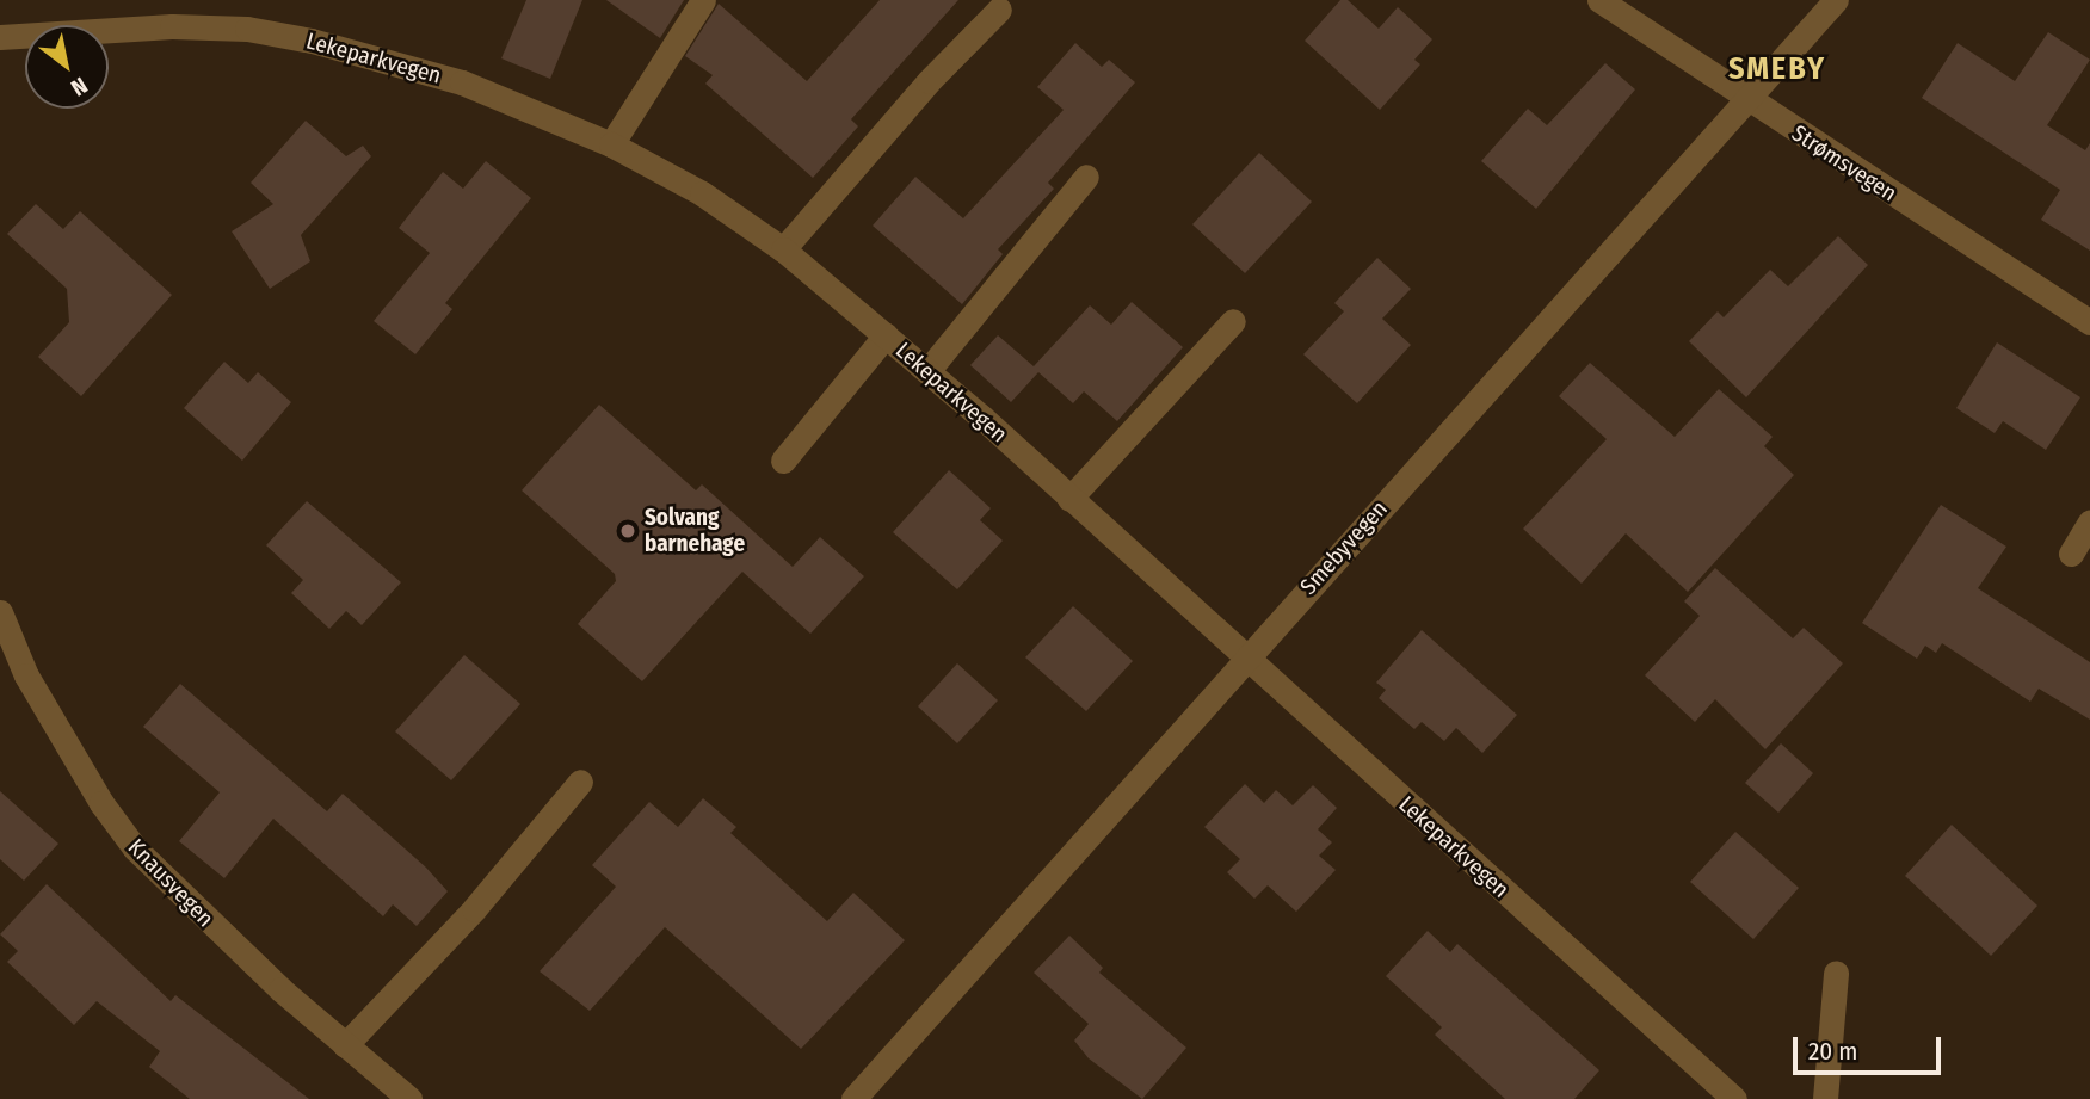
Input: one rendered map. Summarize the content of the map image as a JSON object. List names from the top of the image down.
{
  "streets": {
    "street": [
      "Lekeparkvegen",
      "Strømsvegen",
      "Smebyvegen",
      "Knausvegen"
    ]
  },
  "crossings": [
    ["Lekeparkvegen", "Smebyvegen"],
    ["Strømsvegen", "Smebyvegen"]
  ],
  "districts": ["SMEBY"],
  "places": ["Solvang barnehage"],
  "scale_bar": "20 m",
  "north": "bottom right"
}
